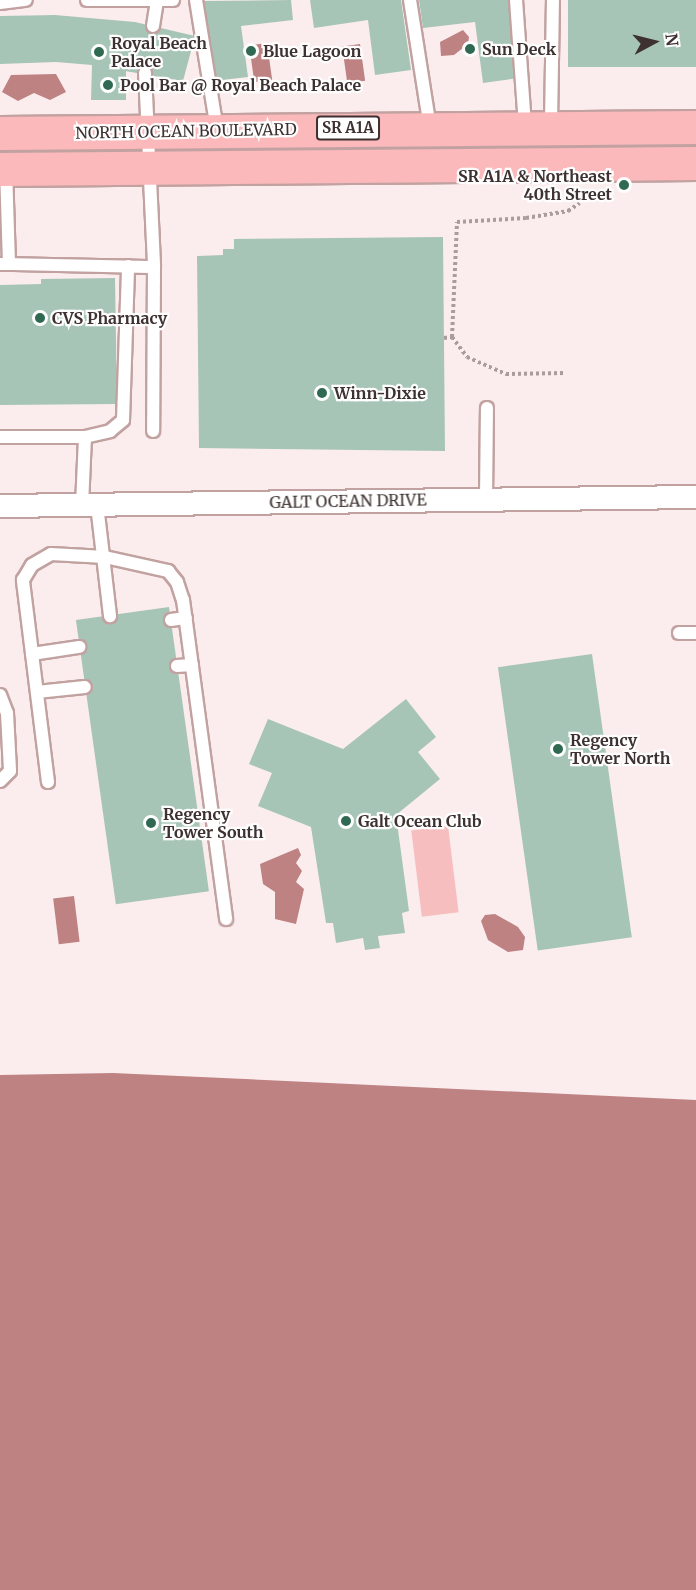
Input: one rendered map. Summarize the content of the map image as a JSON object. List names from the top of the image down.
{
  "streets": {
    "main road": ["SR A1A", "NORTH OCEAN BOULEVARD"],
    "street": ["GALT OCEAN DRIVE"]
  },
  "places": [
    "Sun Deck",
    "Blue Lagoon",
    "Royal Beach Palace",
    "Pool Bar @ Royal Beach Palace",
    "SR A1A & Northeast 40th Street",
    "CVS Pharmacy",
    "Winn-Dixie",
    "Regency Tower North",
    "Galt Ocean Club",
    "Regency Tower South"
  ],
  "north": "right"
}
